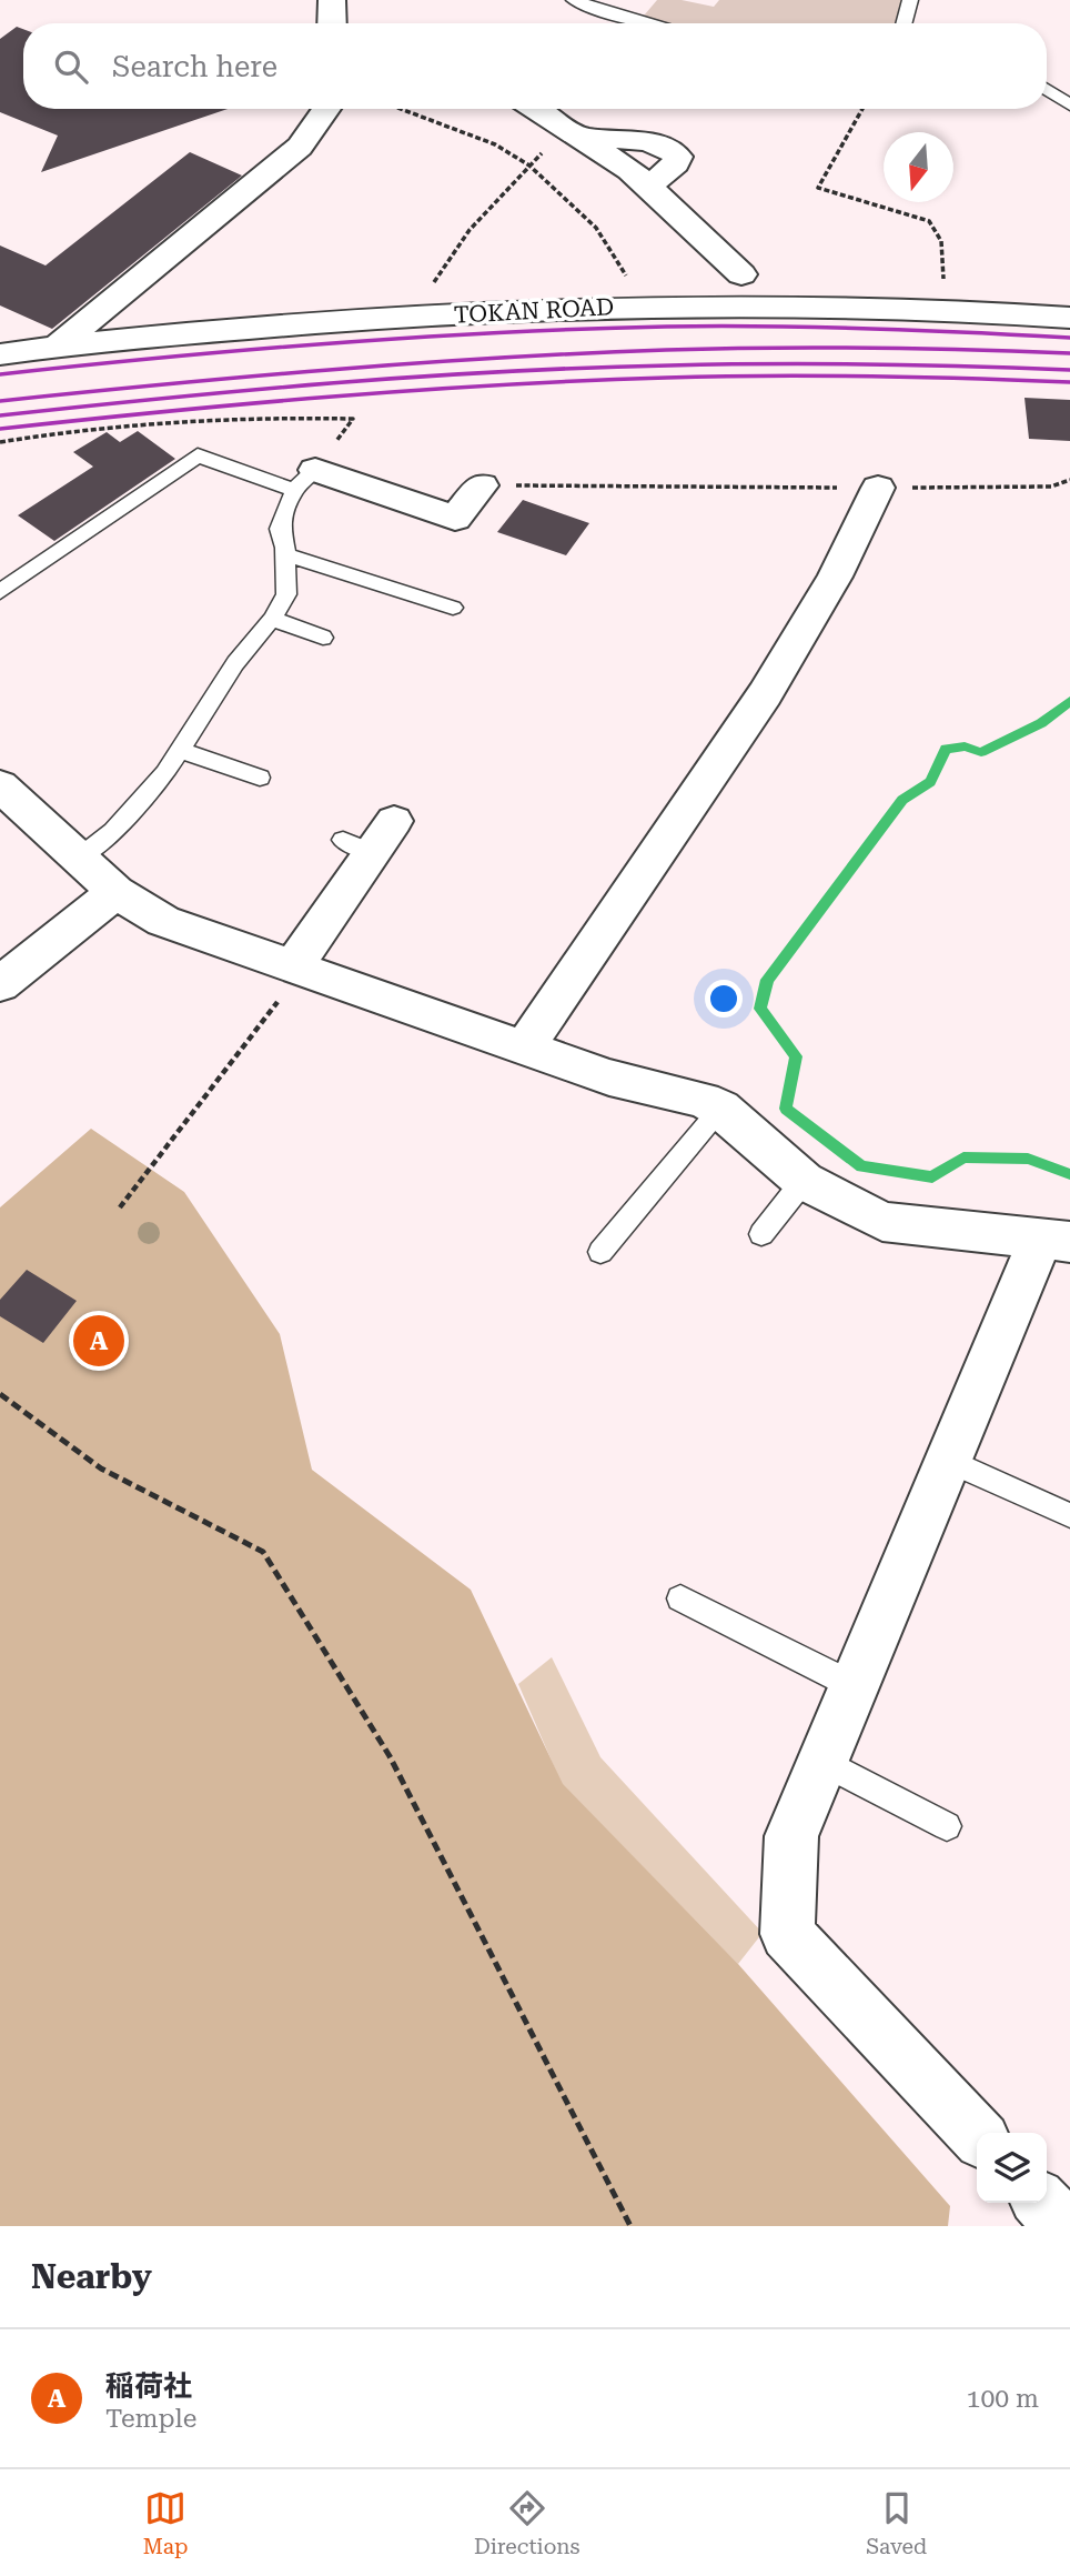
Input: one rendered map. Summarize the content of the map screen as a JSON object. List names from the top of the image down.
{
  "streets": {
    "street": ["TOKAN ROAD"]
  },
  "north": "bottom",
  "page": {
    "search": "Search here",
    "pins": "A",
    "heading": "Nearby",
    "list": [
      {
        "mark": "A",
        "name": "稲荷社",
        "note": "Temple",
        "value": "100 m"
      }
    ],
    "nav": ["Map", "Directions", "Saved"]
  }
}
